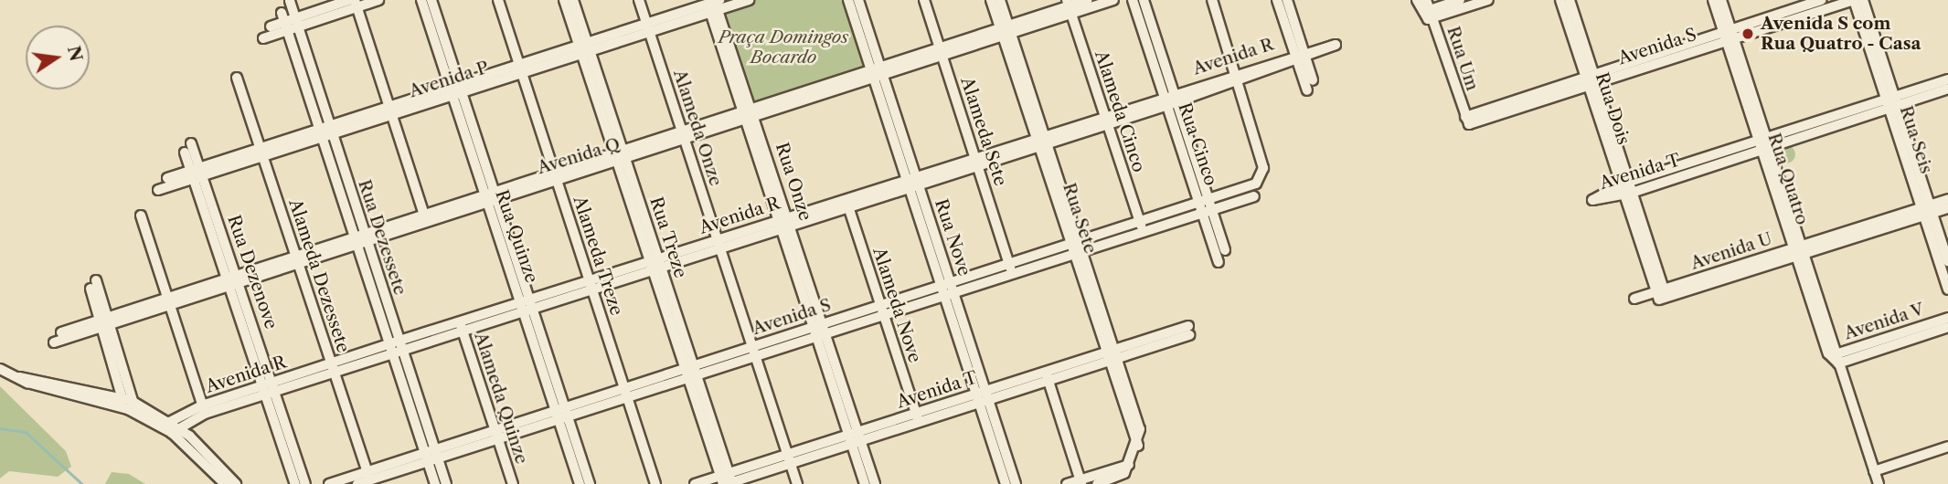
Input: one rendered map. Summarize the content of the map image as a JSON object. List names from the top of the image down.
{
  "streets": {
    "street": [
      "Avenida S",
      "Avenida R",
      "Rua Um",
      "Avenida P",
      "Rua Dois",
      "Alameda Cinco",
      "Alameda Onze",
      "Alameda Sete",
      "Rua Seis",
      "Rua Cinco",
      "Avenida Q",
      "Avenida T",
      "Rua Quatro",
      "Rua Onze",
      "Rua Sete",
      "Rua Quinze",
      "Rua Dezessete",
      "Rua Treze",
      "Rua Nove",
      "Avenida U",
      "Alameda Treze",
      "Rua Dezenove",
      "Alameda Dezessete",
      "Alameda Nove",
      "Avenida V",
      "Alameda Quinze"
    ]
  },
  "crossings": [
    ["Avenida S", "Avenida R"],
    ["Avenida S", "Rua Um"],
    ["Avenida S", "Rua Dois"],
    ["Avenida S", "Alameda Cinco"],
    ["Avenida S", "Alameda Onze"],
    ["Avenida S", "Alameda Sete"],
    ["Avenida S", "Rua Seis"],
    ["Avenida S", "Rua Cinco"],
    ["Avenida S", "Rua Quatro"],
    ["Avenida S", "Rua Onze"],
    ["Avenida S", "Rua Sete"],
    ["Avenida S", "Rua Quinze"],
    ["Avenida S", "Rua Dezessete"],
    ["Avenida S", "Rua Treze"],
    ["Avenida S", "Rua Nove"],
    ["Avenida S", "Alameda Treze"],
    ["Avenida S", "Alameda Dezessete"],
    ["Avenida S", "Alameda Nove"],
    ["Avenida S", "Alameda Quinze"],
    ["Avenida R", "Alameda Cinco"],
    ["Avenida R", "Alameda Onze"],
    ["Avenida R", "Alameda Sete"],
    ["Avenida R", "Rua Cinco"],
    ["Avenida R", "Rua Onze"],
    ["Avenida R", "Rua Sete"],
    ["Avenida R", "Rua Quinze"],
    ["Avenida R", "Rua Dezessete"],
    ["Avenida R", "Rua Treze"],
    ["Avenida R", "Rua Nove"],
    ["Avenida R", "Alameda Treze"],
    ["Avenida R", "Rua Dezenove"],
    ["Avenida R", "Alameda Dezessete"],
    ["Avenida R", "Alameda Nove"],
    ["Avenida R", "Alameda Quinze"],
    ["Avenida P", "Alameda Onze"],
    ["Avenida P", "Rua Onze"],
    ["Avenida P", "Rua Quinze"],
    ["Avenida P", "Rua Dezessete"],
    ["Avenida P", "Rua Treze"],
    ["Avenida P", "Alameda Treze"],
    ["Avenida P", "Rua Dezenove"],
    ["Avenida P", "Alameda Dezessete"],
    ["Rua Dois", "Avenida T"],
    ["Rua Dois", "Avenida U"],
    ["Alameda Cinco", "Avenida Q"],
    ["Alameda Onze", "Avenida Q"],
    ["Alameda Onze", "Avenida T"],
    ["Alameda Sete", "Avenida Q"],
    ["Rua Seis", "Avenida T"],
    ["Rua Seis", "Avenida U"],
    ["Avenida Q", "Rua Onze"],
    ["Avenida Q", "Rua Sete"],
    ["Avenida Q", "Rua Quinze"],
    ["Avenida Q", "Rua Dezessete"],
    ["Avenida Q", "Rua Treze"],
    ["Avenida Q", "Rua Nove"],
    ["Avenida Q", "Alameda Treze"],
    ["Avenida Q", "Rua Dezenove"],
    ["Avenida Q", "Alameda Dezessete"],
    ["Avenida T", "Rua Quatro"],
    ["Avenida T", "Rua Onze"],
    ["Avenida T", "Rua Sete"],
    ["Avenida T", "Rua Treze"],
    ["Avenida T", "Rua Nove"],
    ["Avenida T", "Alameda Nove"],
    ["Rua Quatro", "Avenida U"],
    ["Rua Quatro", "Avenida V"]
  ],
  "parks": ["Praça Domingos Bocardo"],
  "places": ["Avenida S com Rua Quatro - Casa"],
  "north": "right"
}
